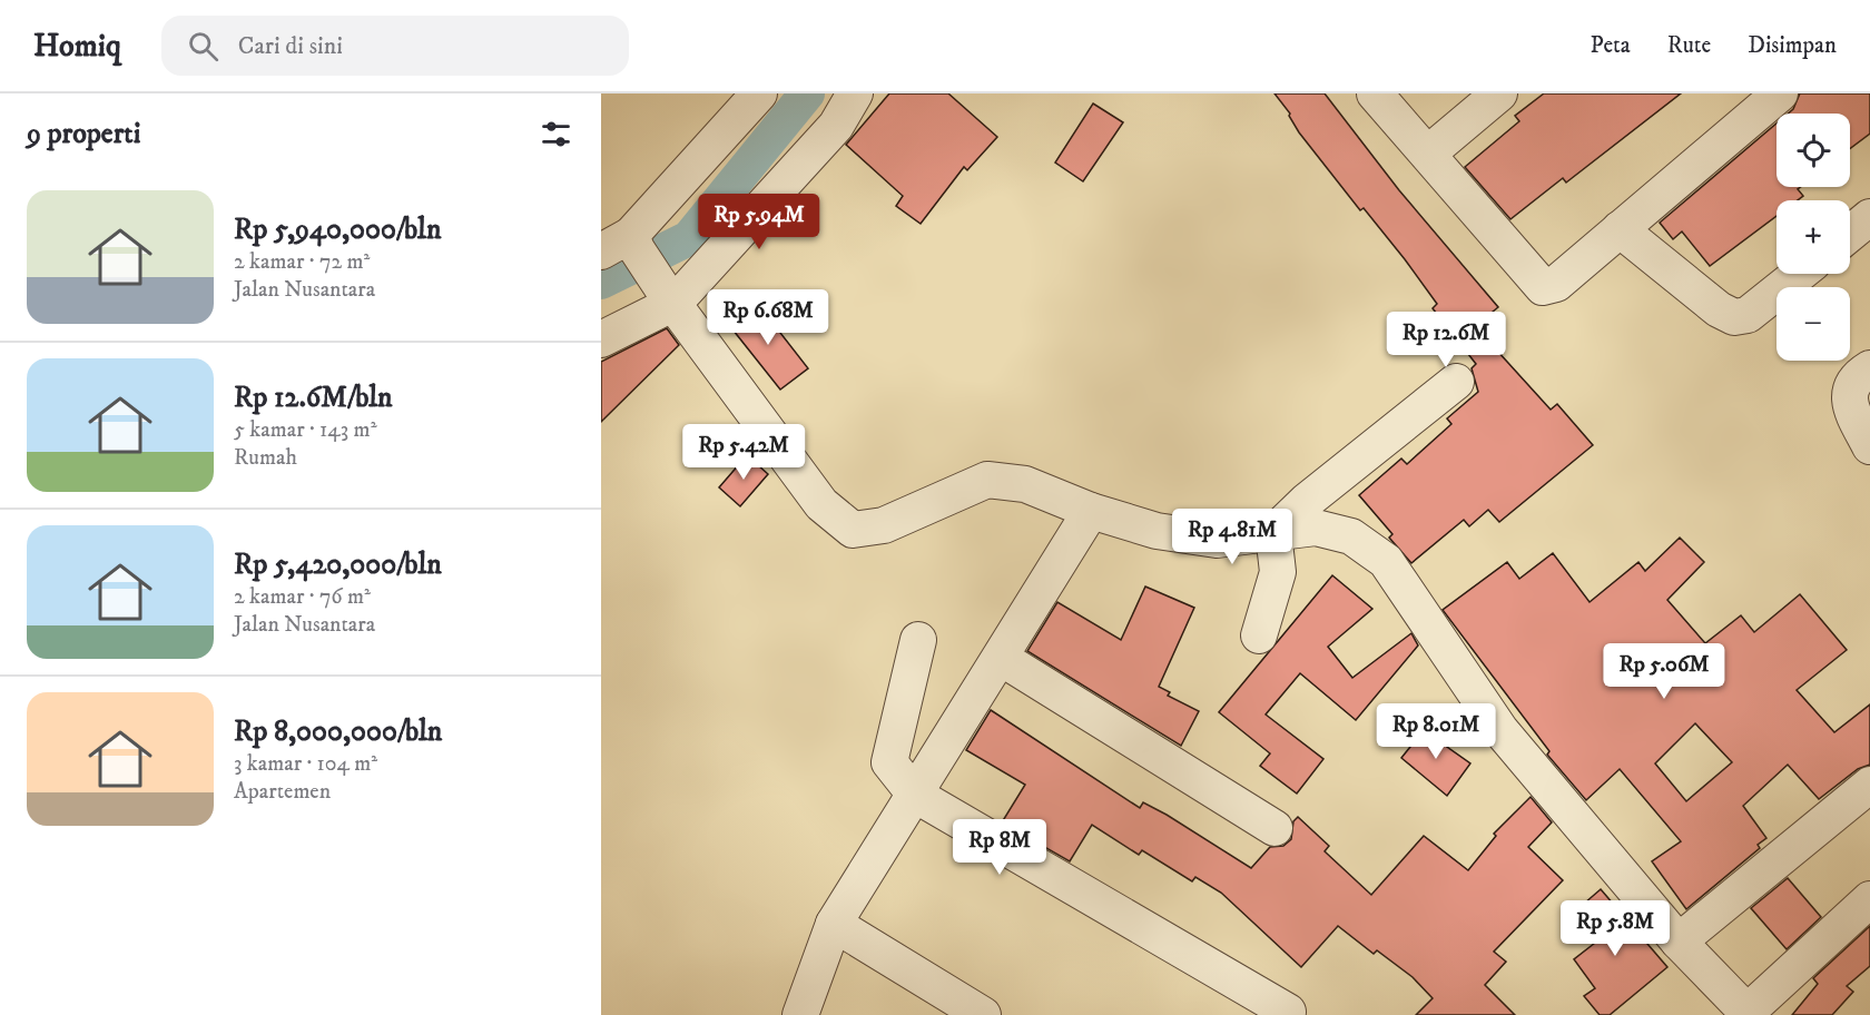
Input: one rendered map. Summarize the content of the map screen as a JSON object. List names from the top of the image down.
{
  "page": {
    "header": "Homiq",
    "search": "Cari di sini",
    "nav": ["Peta", "Rute", "Disimpan"],
    "heading": "9 properti",
    "map_buttons": ["+", "−"],
    "list": [
      {
        "name": "Rp 5,940,000/bln",
        "note": "2 kamar · 72 m² · Jalan Nusantara"
      },
      {
        "name": "Rp 12.6M/bln",
        "note": "5 kamar · 143 m² · Rumah"
      },
      {
        "name": "Rp 5,420,000/bln",
        "note": "2 kamar · 76 m² · Jalan Nusantara"
      },
      {
        "name": "Rp 8,000,000/bln",
        "note": "3 kamar · 104 m² · Apartemen"
      }
    ],
    "price": [
      "Rp 5.94M",
      "Rp 6.68M",
      "Rp 12.6M",
      "Rp 5.42M",
      "Rp 4.81M",
      "Rp 5.06M",
      "Rp 8.01M",
      "Rp 8M",
      "Rp 5.8M"
    ]
  }
}
